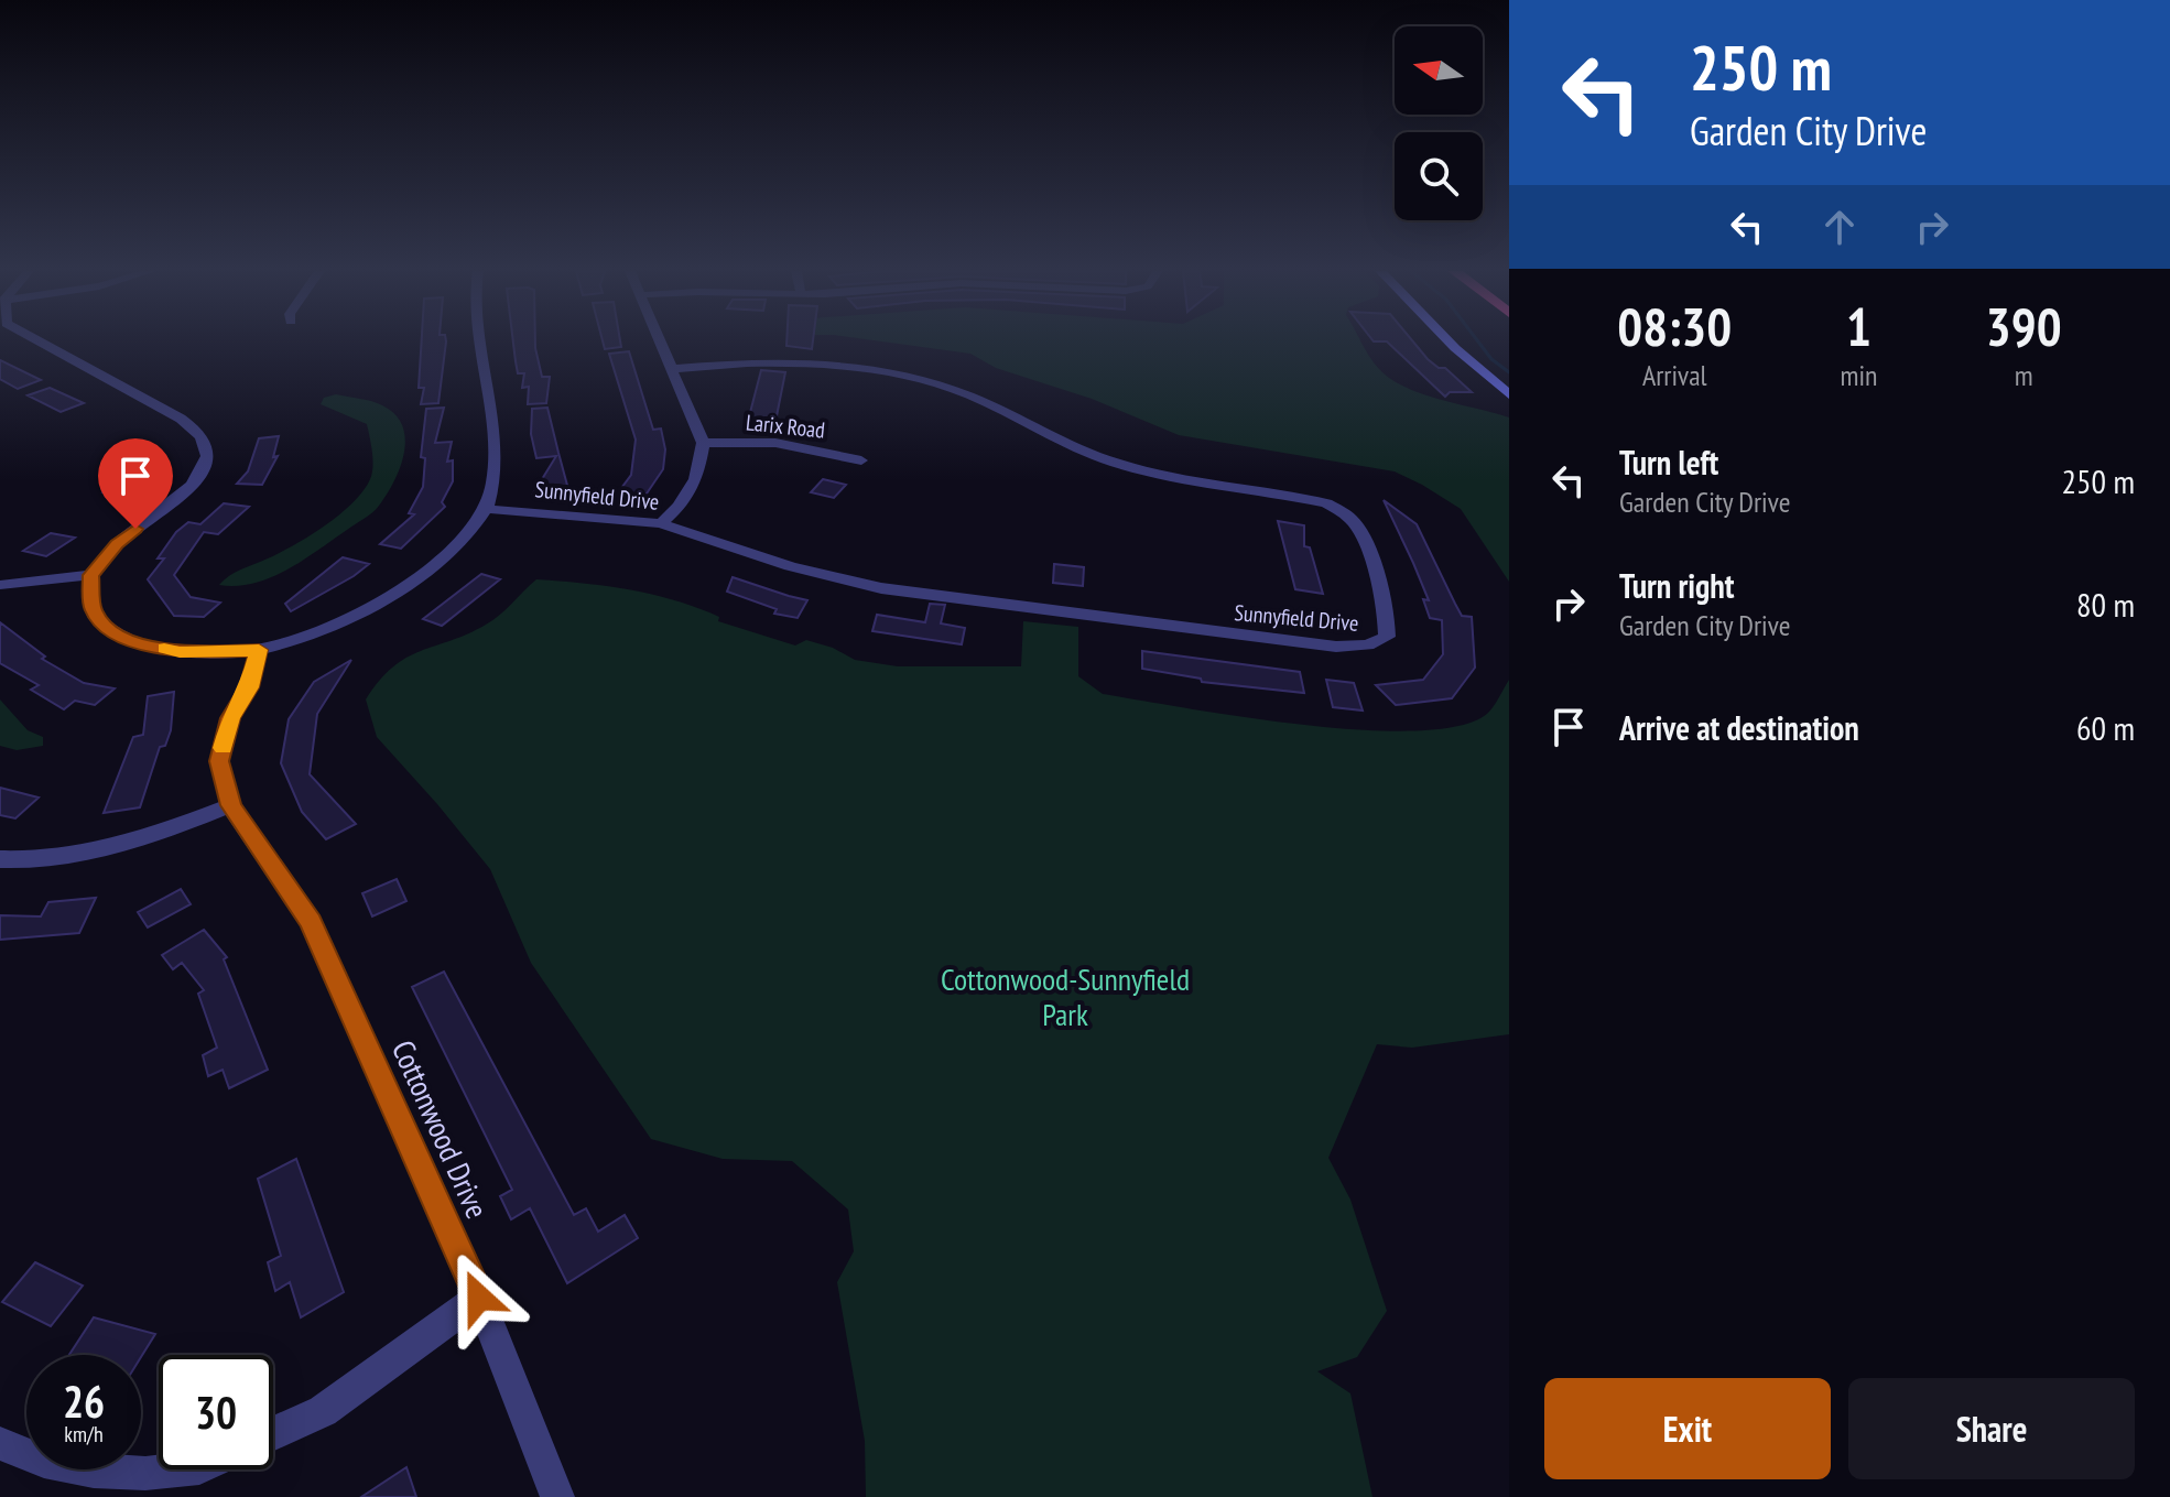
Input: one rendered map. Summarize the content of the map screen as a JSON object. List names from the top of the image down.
{
  "streets": {
    "street": ["Larix Road", "Sunnyfield Drive", "Cottonwood Drive"]
  },
  "parks": ["Cottonwood-Sunnyfield Park"],
  "north": "left",
  "page": {
    "turn": ["250 m", "Garden City Drive"],
    "eta": [
      "08:30",
      "Arrival",
      "1",
      "min",
      "390",
      "m"
    ],
    "list": [
      {
        "name": "Turn left",
        "note": "Garden City Drive",
        "value": "250 m"
      },
      {
        "name": "Turn right",
        "note": "Garden City Drive",
        "value": "80 m"
      },
      {
        "name": "Arrive at destination",
        "value": "60 m"
      }
    ],
    "speed": "26 km/h",
    "limit": "30",
    "buttons": ["Exit", "Share"]
  }
}
